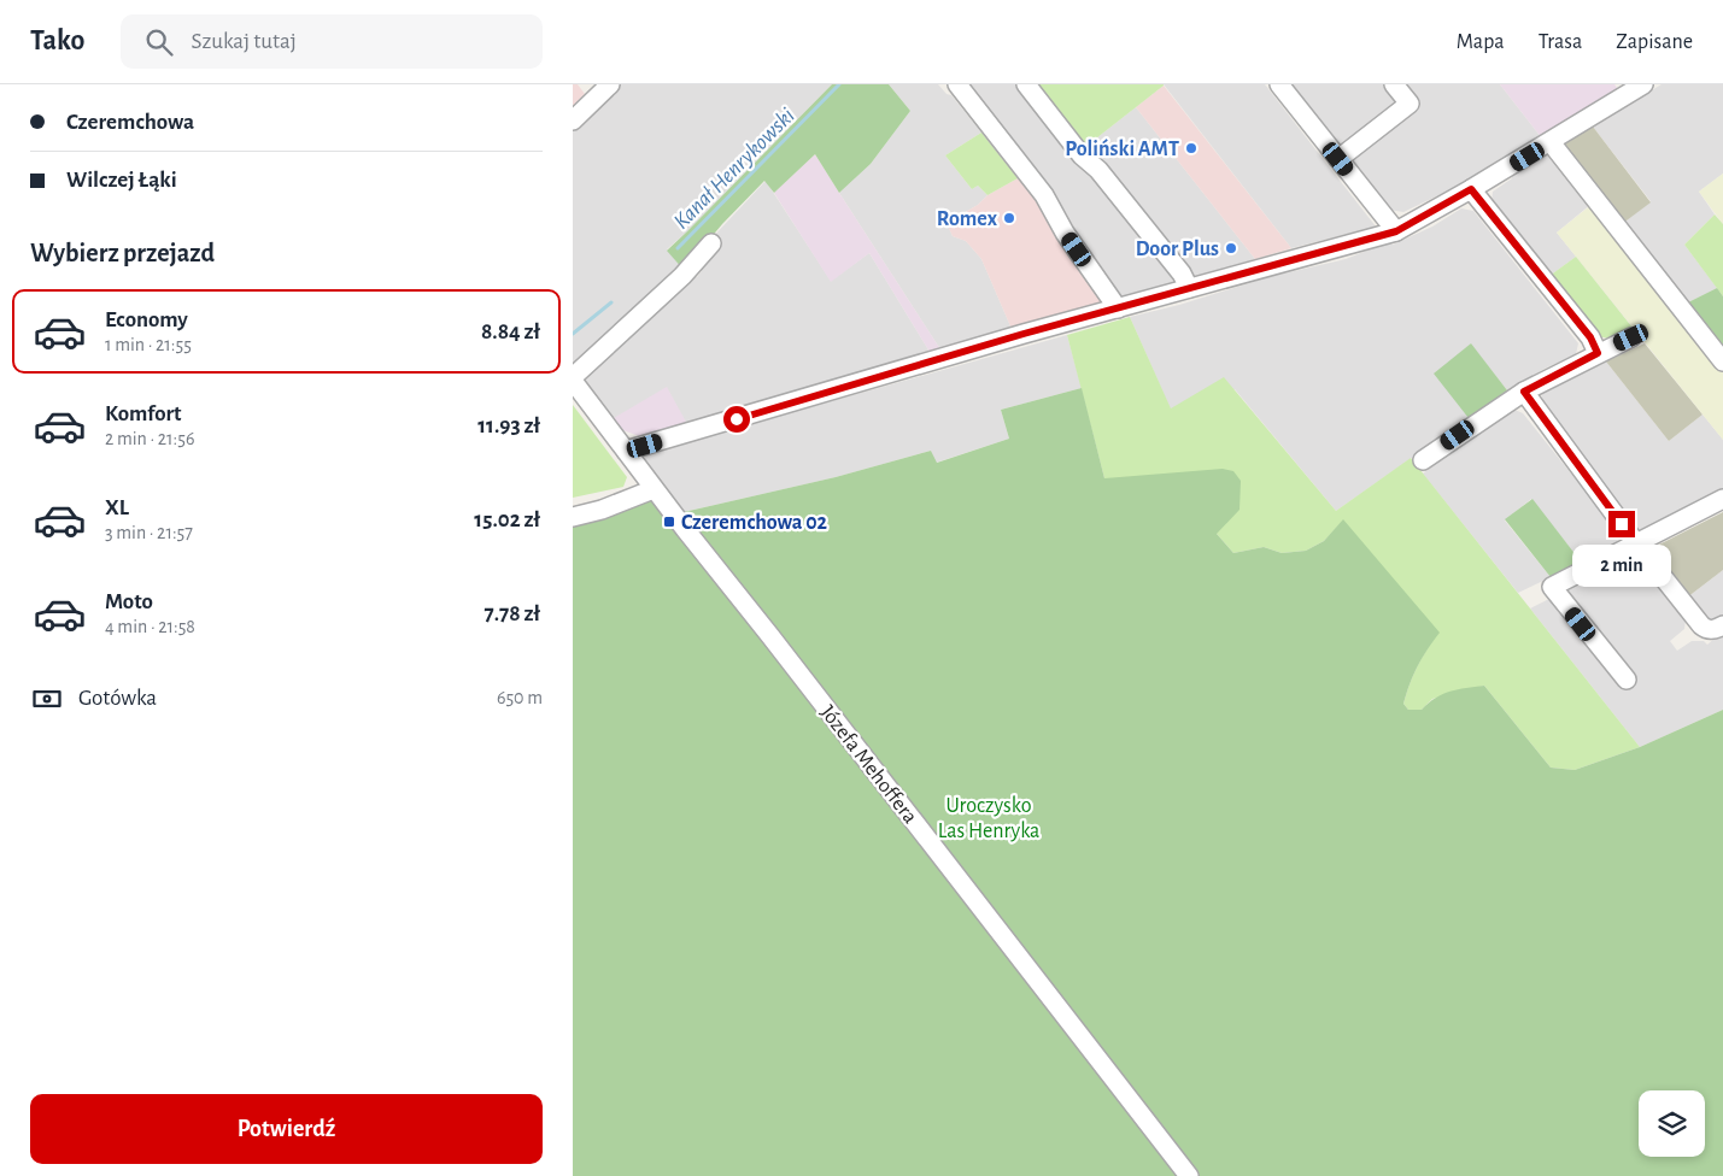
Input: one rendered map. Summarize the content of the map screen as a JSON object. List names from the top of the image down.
{
  "streets": {
    "street": ["Józefa Mehoffera"]
  },
  "water": ["Kanał Henrykowski"],
  "parks": ["Uroczysko Las Henryka"],
  "places": {
    "other": ["Poliński AMT", "Romex", "Door Plus"],
    "transit": ["Czeremchowa 02"]
  },
  "page": {
    "header": "Tako",
    "search": "Szukaj tutaj",
    "nav": ["Mapa", "Trasa", "Zapisane"],
    "banner": ["Czeremchowa", "Wilczej Łąki"],
    "heading": "Wybierz przejazd",
    "list": [
      {
        "name": "Economy",
        "note": "1 min · 21:55",
        "value": "8.84 zł"
      },
      {
        "name": "Komfort",
        "note": "2 min · 21:56",
        "value": "11.93 zł"
      },
      {
        "name": "XL",
        "note": "3 min · 21:57",
        "value": "15.02 zł"
      },
      {
        "name": "Moto",
        "note": "4 min · 21:58",
        "value": "7.78 zł"
      }
    ],
    "bubble": "2 min",
    "pay": ["Gotówka", "650 m"],
    "buttons": "Potwierdź"
  }
}
